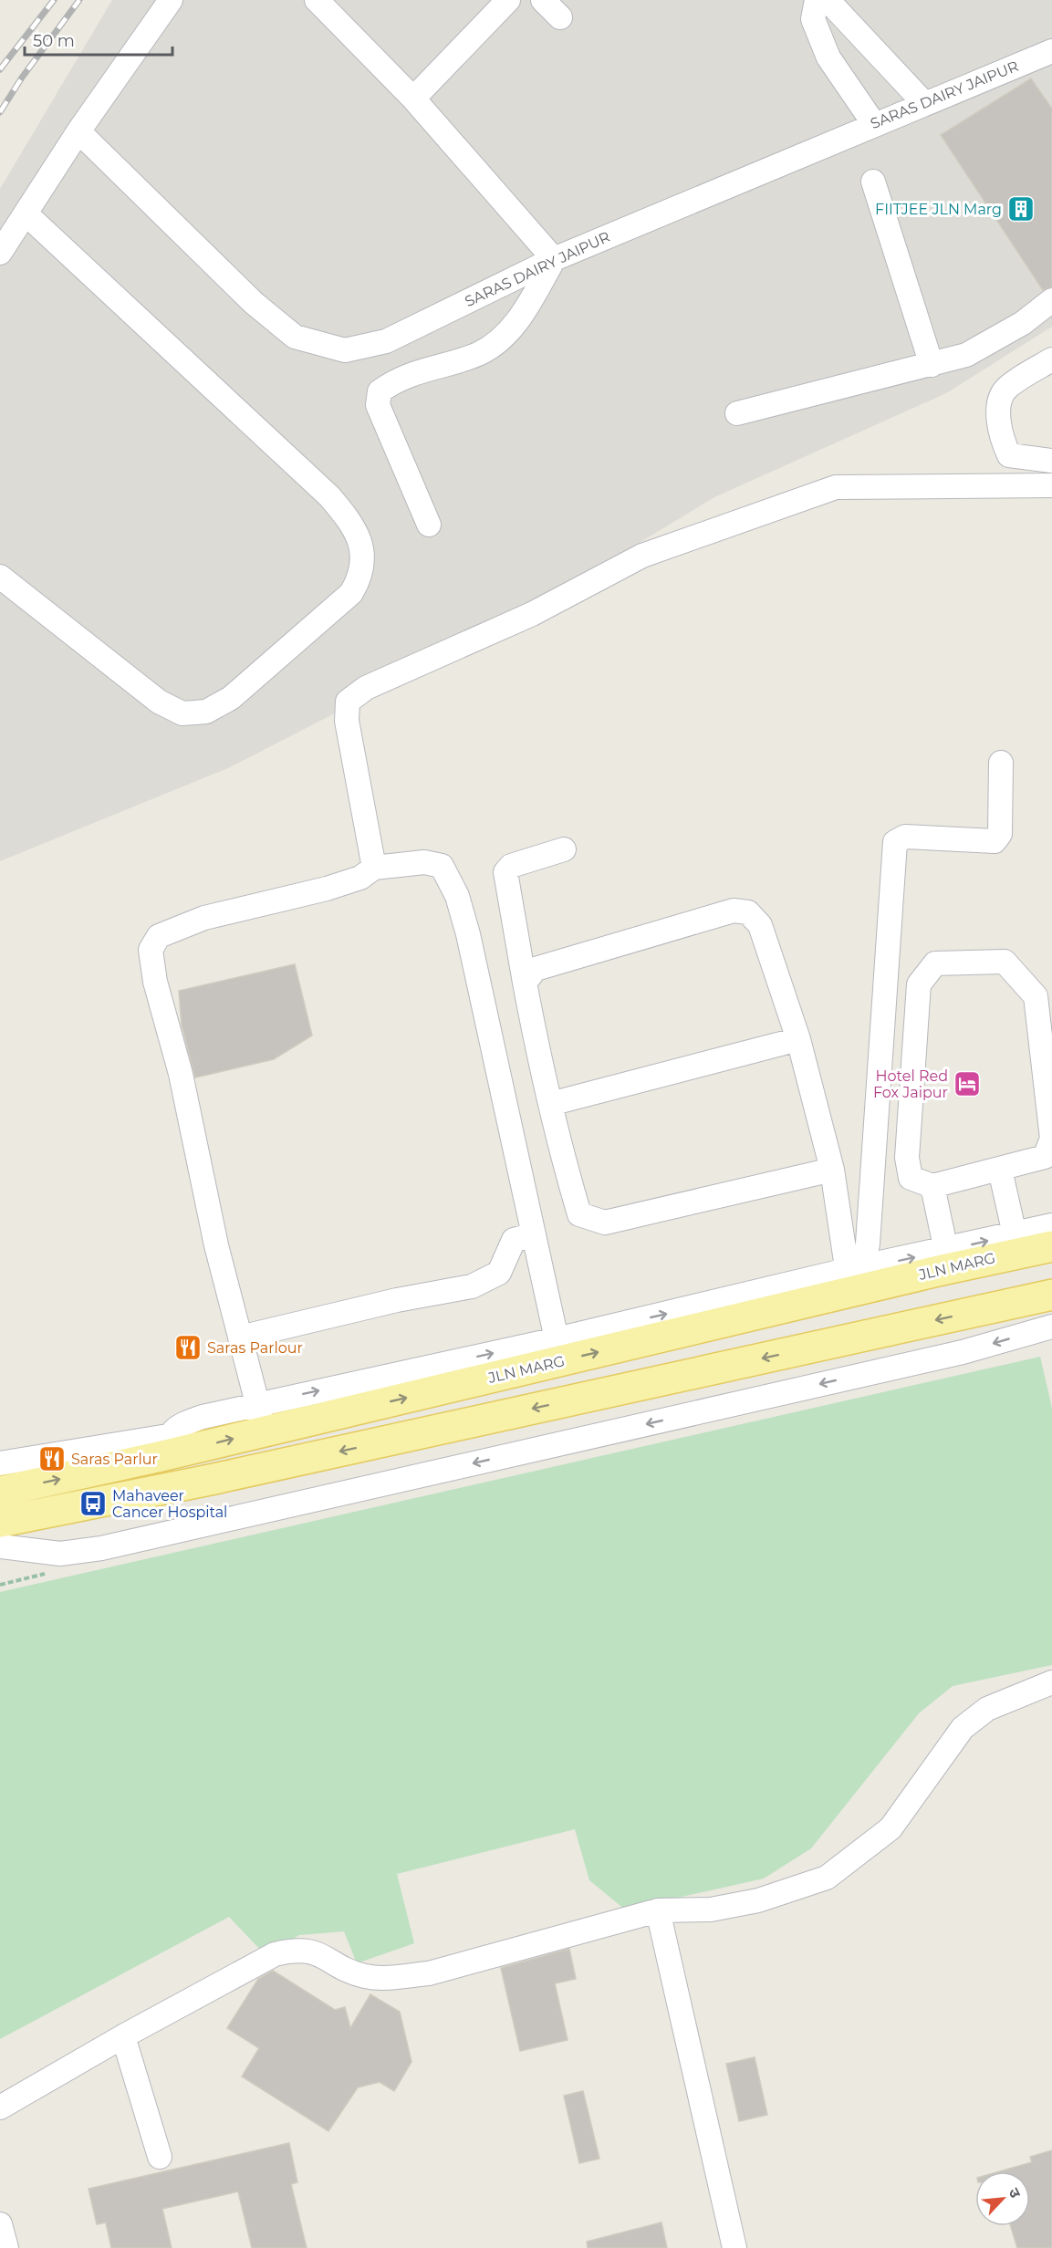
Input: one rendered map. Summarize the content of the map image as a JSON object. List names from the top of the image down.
{
  "streets": {
    "main road": ["JLN MARG"],
    "street": ["SARAS DAIRY JAIPUR"]
  },
  "places": {
    "building": ["FIITJEE JLN Marg"],
    "hotel": ["Hotel Red Fox Jaipur"],
    "restaurant": ["Saras Parlour", "Saras Parlur"],
    "bus stop": ["Mahaveer Cancer Hospital"]
  },
  "scale_bar": "50 m",
  "north": "top right"
}
